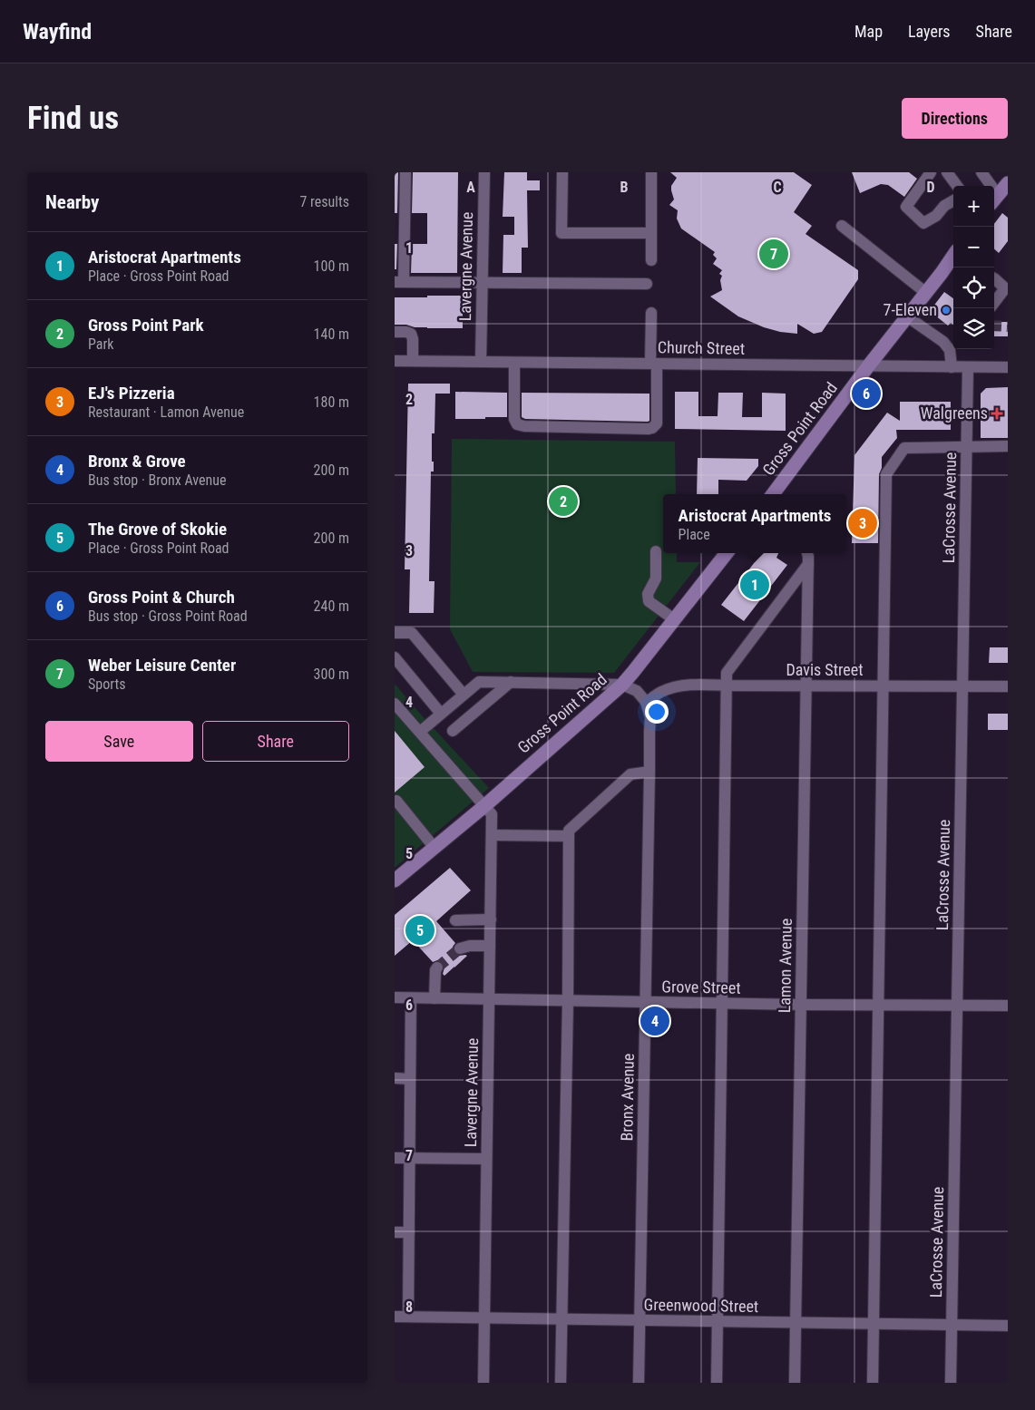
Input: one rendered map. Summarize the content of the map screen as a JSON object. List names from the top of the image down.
{
  "streets": {
    "main road": ["Gross Point Road"],
    "street": [
      "Lavergne Avenue",
      "Church Street",
      "LaCrosse Avenue",
      "Davis Street",
      "Lamon Avenue",
      "Grove Street",
      "Bronx Avenue",
      "Greenwood Street"
    ]
  },
  "crossings": [
    ["Lavergne Avenue", "Church Street"],
    ["Lavergne Avenue", "Gross Point Road"],
    ["Lavergne Avenue", "Grove Street"],
    ["Lavergne Avenue", "Greenwood Street"],
    ["Church Street", "Gross Point Road"],
    ["Church Street", "LaCrosse Avenue"],
    ["Gross Point Road", "Bronx Avenue"],
    ["LaCrosse Avenue", "Davis Street"],
    ["LaCrosse Avenue", "Grove Street"],
    ["LaCrosse Avenue", "Greenwood Street"],
    ["Davis Street", "Lamon Avenue"],
    ["Davis Street", "Bronx Avenue"],
    ["Lamon Avenue", "Grove Street"],
    ["Lamon Avenue", "Greenwood Street"],
    ["Grove Street", "Bronx Avenue"],
    ["Bronx Avenue", "Greenwood Street"]
  ],
  "places": {
    "other": ["7-Eleven"],
    "health": ["Walgreens"]
  },
  "page": {
    "header": "Wayfind",
    "nav": ["Map", "Layers", "Share"],
    "buttons": [
      "Directions",
      ["Save", "Share"]
    ],
    "title": "Find us",
    "heading": ["Nearby", "7 results"],
    "map_buttons": ["+", "−"],
    "list": [
      {
        "mark": "1",
        "name": "Aristocrat Apartments",
        "note": "Place · Gross Point Road",
        "value": "100 m"
      },
      {
        "mark": "2",
        "name": "Gross Point Park",
        "note": "Park",
        "value": "140 m"
      },
      {
        "mark": "3",
        "name": "EJ's Pizzeria",
        "note": "Restaurant · Lamon Avenue",
        "value": "180 m"
      },
      {
        "mark": "4",
        "name": "Bronx & Grove",
        "note": "Bus stop · Bronx Avenue",
        "value": "200 m"
      },
      {
        "mark": "5",
        "name": "The Grove of Skokie",
        "note": "Place · Gross Point Road",
        "value": "200 m"
      },
      {
        "mark": "6",
        "name": "Gross Point & Church",
        "note": "Bus stop · Gross Point Road",
        "value": "240 m"
      },
      {
        "mark": "7",
        "name": "Weber Leisure Center",
        "note": "Sports",
        "value": "300 m"
      }
    ],
    "pins": [
      "7",
      "6",
      "2",
      "3",
      "1",
      "5",
      "4"
    ],
    "popup": ["Aristocrat Apartments", "Place"]
  },
  "grid": {
    "columns": [
      "A",
      "B",
      "C",
      "D"
    ],
    "rows": [
      "1",
      "2",
      "3",
      "4",
      "5",
      "6",
      "7",
      "8"
    ]
  }
}
